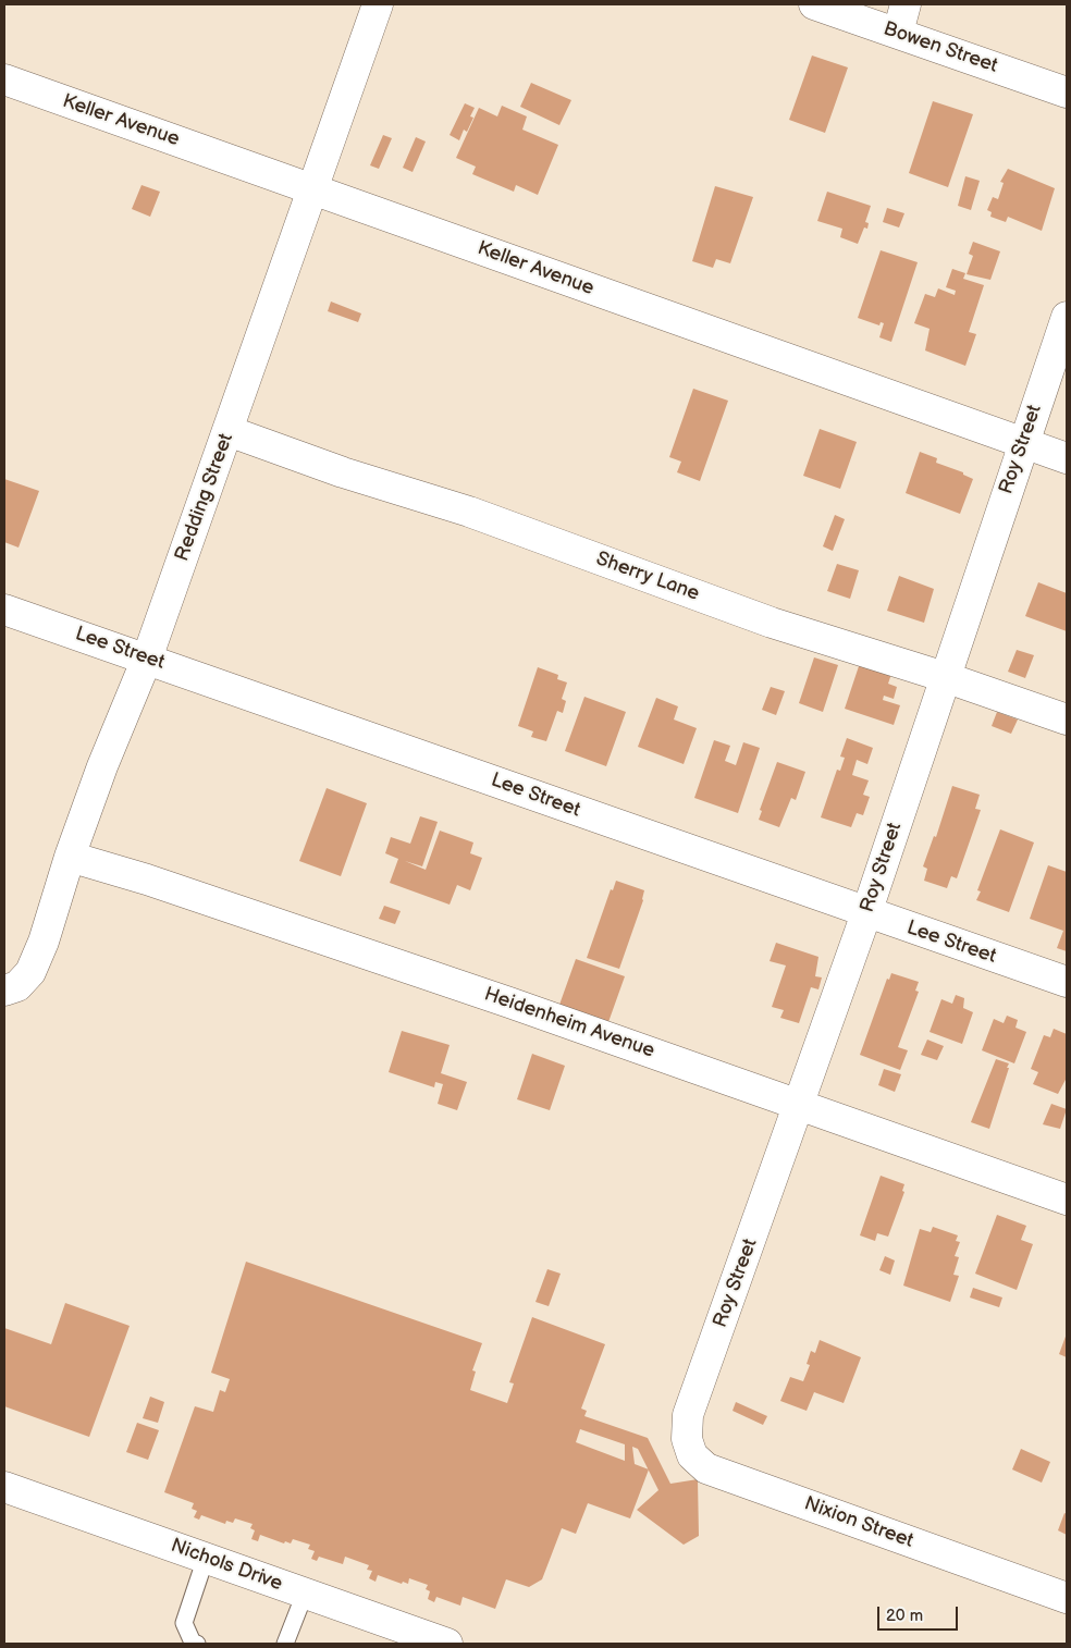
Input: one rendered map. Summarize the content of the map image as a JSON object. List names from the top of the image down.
{
  "streets": {
    "street": [
      "Bowen Street",
      "Keller Avenue",
      "Roy Street",
      "Redding Street",
      "Sherry Lane",
      "Lee Street",
      "Heidenheim Avenue",
      "Nixion Street",
      "Nichols Drive"
    ]
  },
  "crossings": [
    ["Keller Avenue", "Roy Street"],
    ["Keller Avenue", "Redding Street"],
    ["Roy Street", "Sherry Lane"],
    ["Roy Street", "Lee Street"],
    ["Roy Street", "Heidenheim Avenue"],
    ["Roy Street", "Nixion Street"],
    ["Redding Street", "Sherry Lane"],
    ["Redding Street", "Lee Street"],
    ["Redding Street", "Heidenheim Avenue"]
  ],
  "scale_bar": "20 m"
}
